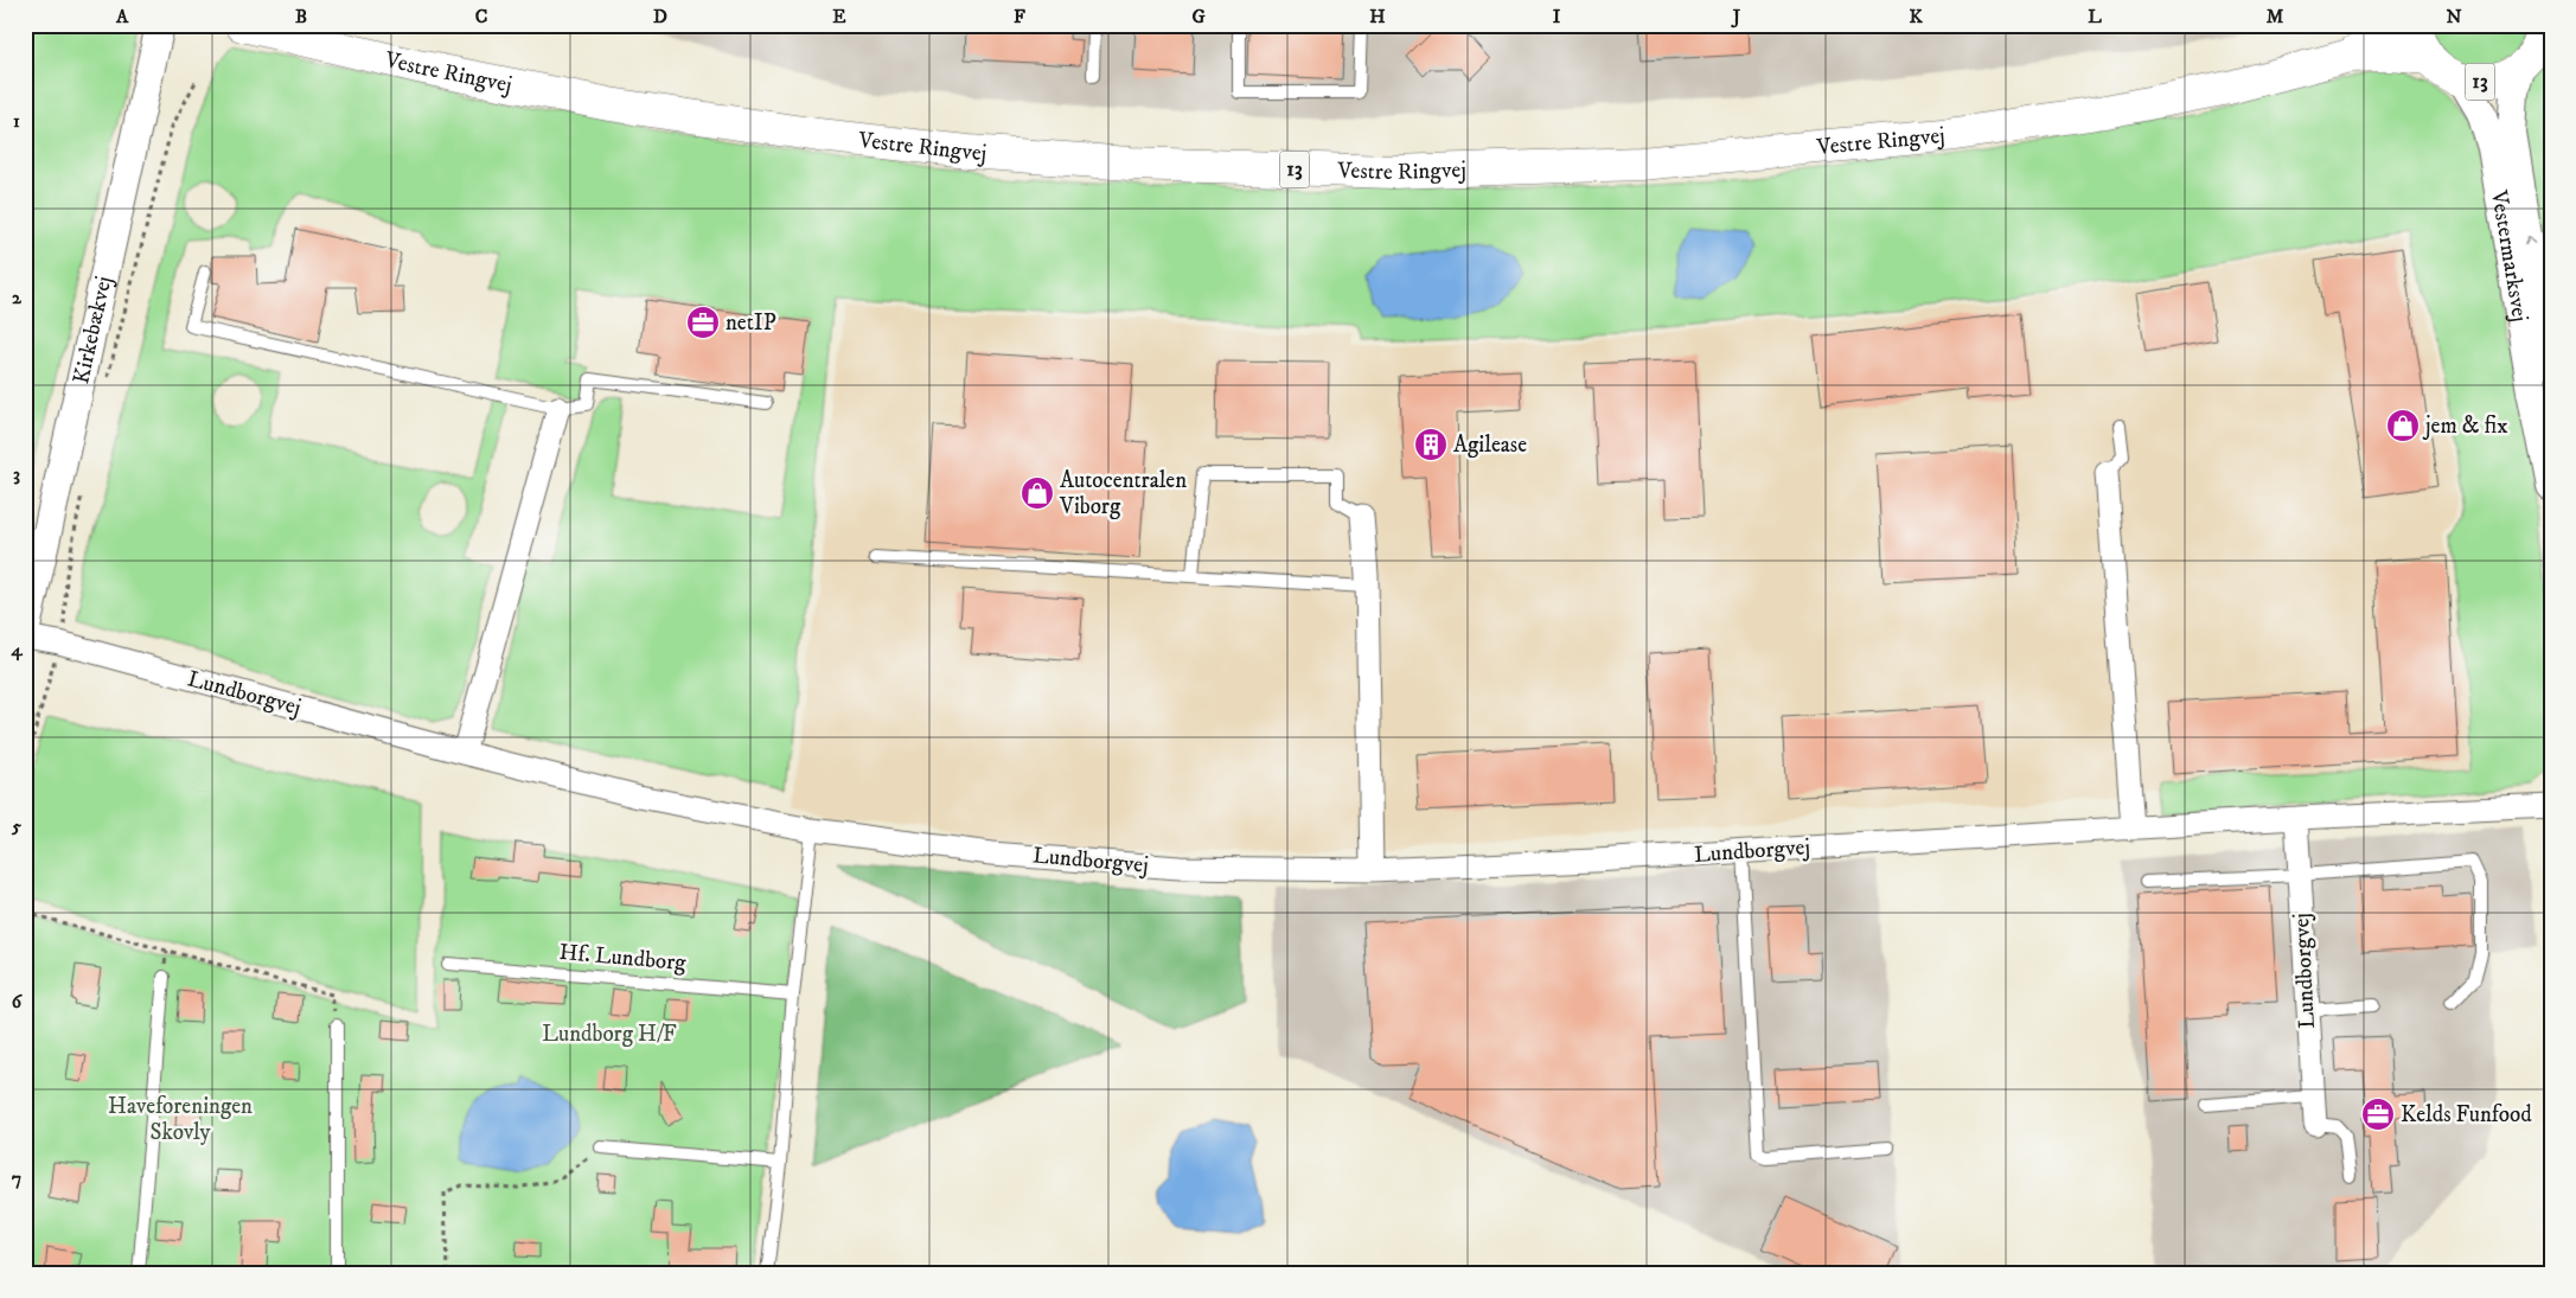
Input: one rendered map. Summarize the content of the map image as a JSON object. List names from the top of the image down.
{
  "streets": {
    "main road": ["Vestre Ringvej", "13"],
    "street": ["Vestermarksvej", "Kirkebækvej", "Lundborgvej"],
    "lane": ["Hf. Lundborg"]
  },
  "crossings": [
    ["Vestre Ringvej", "13"],
    ["13", "Vestermarksvej"],
    ["Kirkebækvej", "Lundborgvej"]
  ],
  "parks": ["Lundborg H/F", "Haveforeningen Skovly"],
  "places": {
    "office": ["netIP", "Kelds Funfood"],
    "shop": ["jem & fix", "Autocentralen Viborg"],
    "building": ["Agilease"]
  },
  "grid": {
    "columns": [
      "A",
      "B",
      "C",
      "D",
      "E",
      "F",
      "G",
      "H",
      "I",
      "J",
      "K",
      "L",
      "M",
      "N"
    ],
    "rows": [
      "1",
      "2",
      "3",
      "4",
      "5",
      "6",
      "7"
    ]
  }
}
